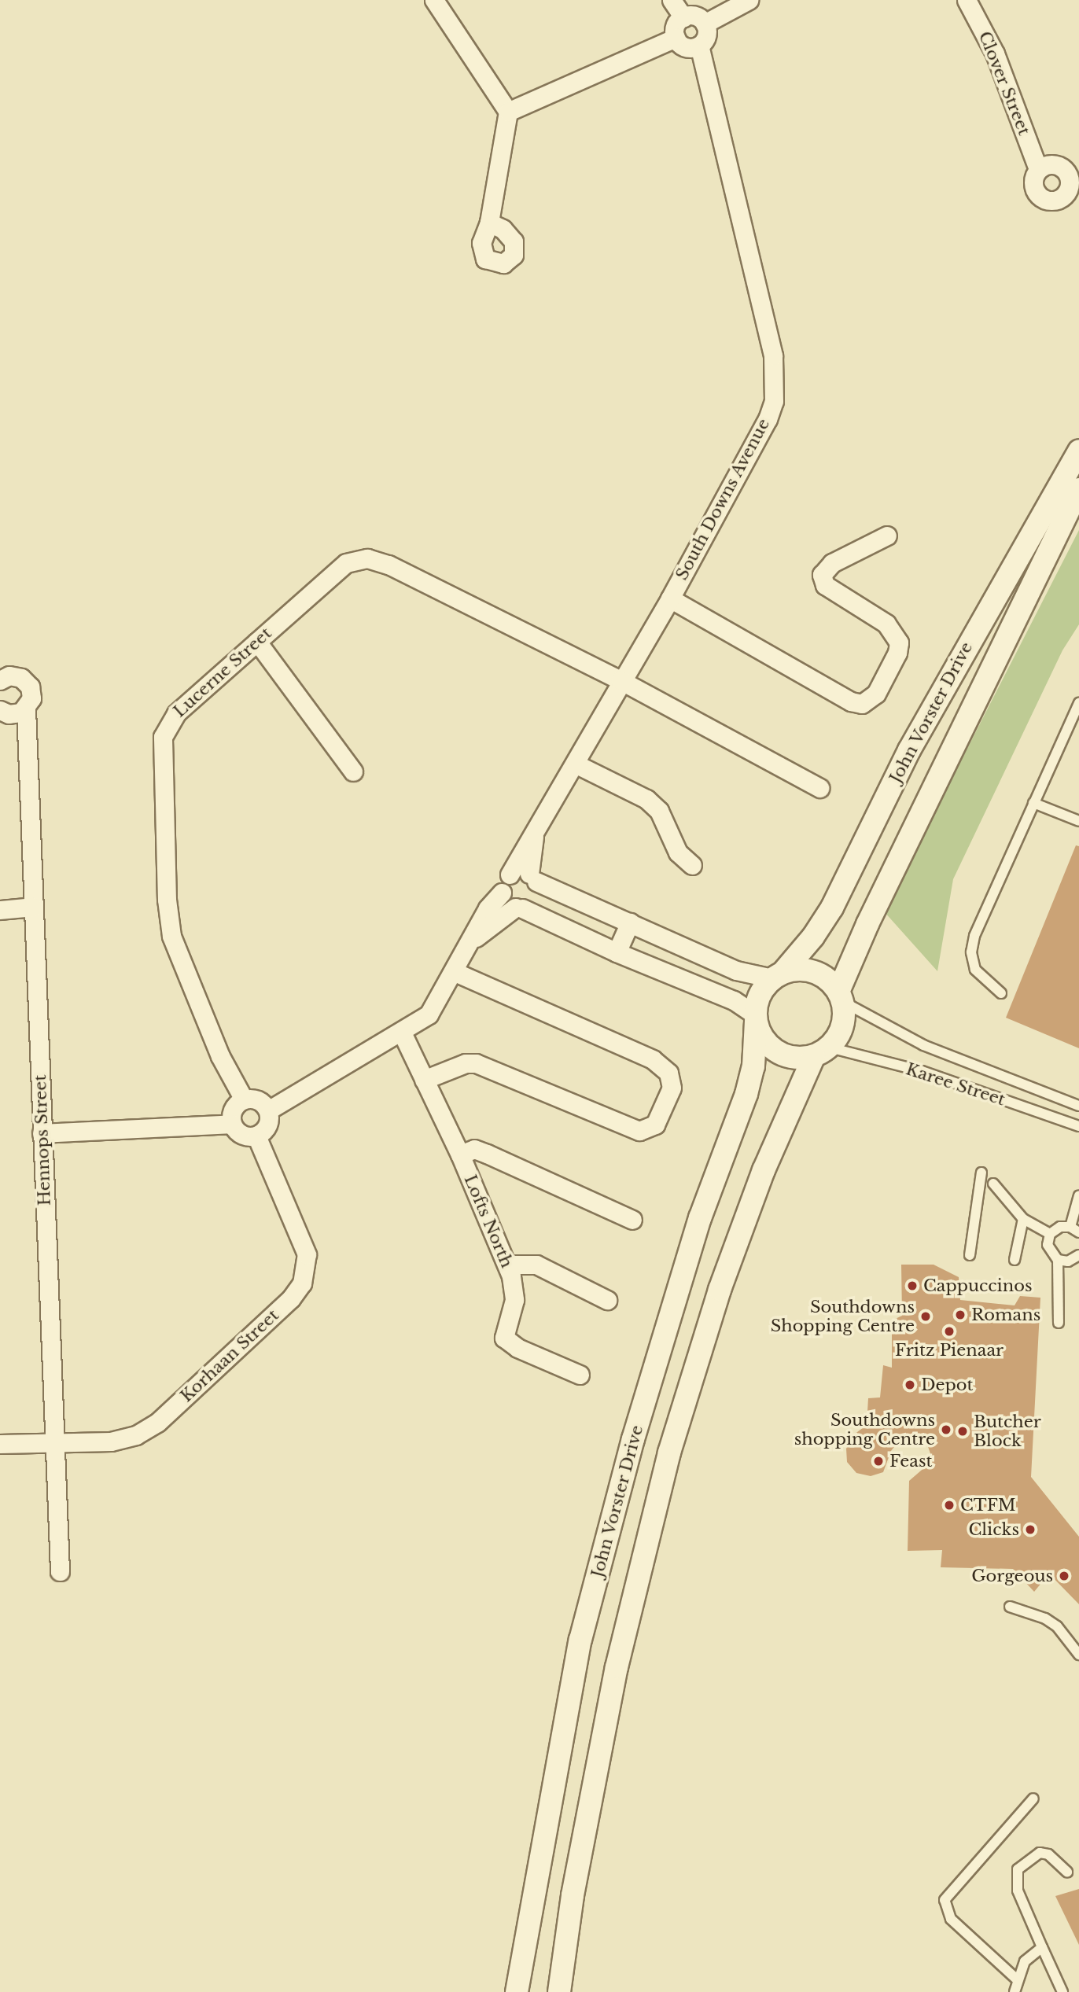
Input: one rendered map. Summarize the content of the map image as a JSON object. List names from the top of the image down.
{
  "streets": {
    "street": [
      "Clover Street",
      "South Downs Avenue",
      "Lucerne Street",
      "John Vorster Drive",
      "Hennops Street",
      "Lofts North",
      "Korhaan Street"
    ],
    "lane": ["Karee Street"]
  },
  "crossings": [
    ["South Downs Avenue", "Lucerne Street"],
    ["Lucerne Street", "Korhaan Street"],
    ["John Vorster Drive", "Karee Street"],
    ["Hennops Street", "Korhaan Street"]
  ],
  "places": [
    "Cappuccinos",
    "Romans",
    "Southdowns Shopping Centre",
    "Fritz Pienaar",
    "Depot",
    "Southdowns shopping Centre",
    "Butcher Block",
    "Feast",
    "CTFM",
    "Clicks",
    "Gorgeous"
  ]
}
